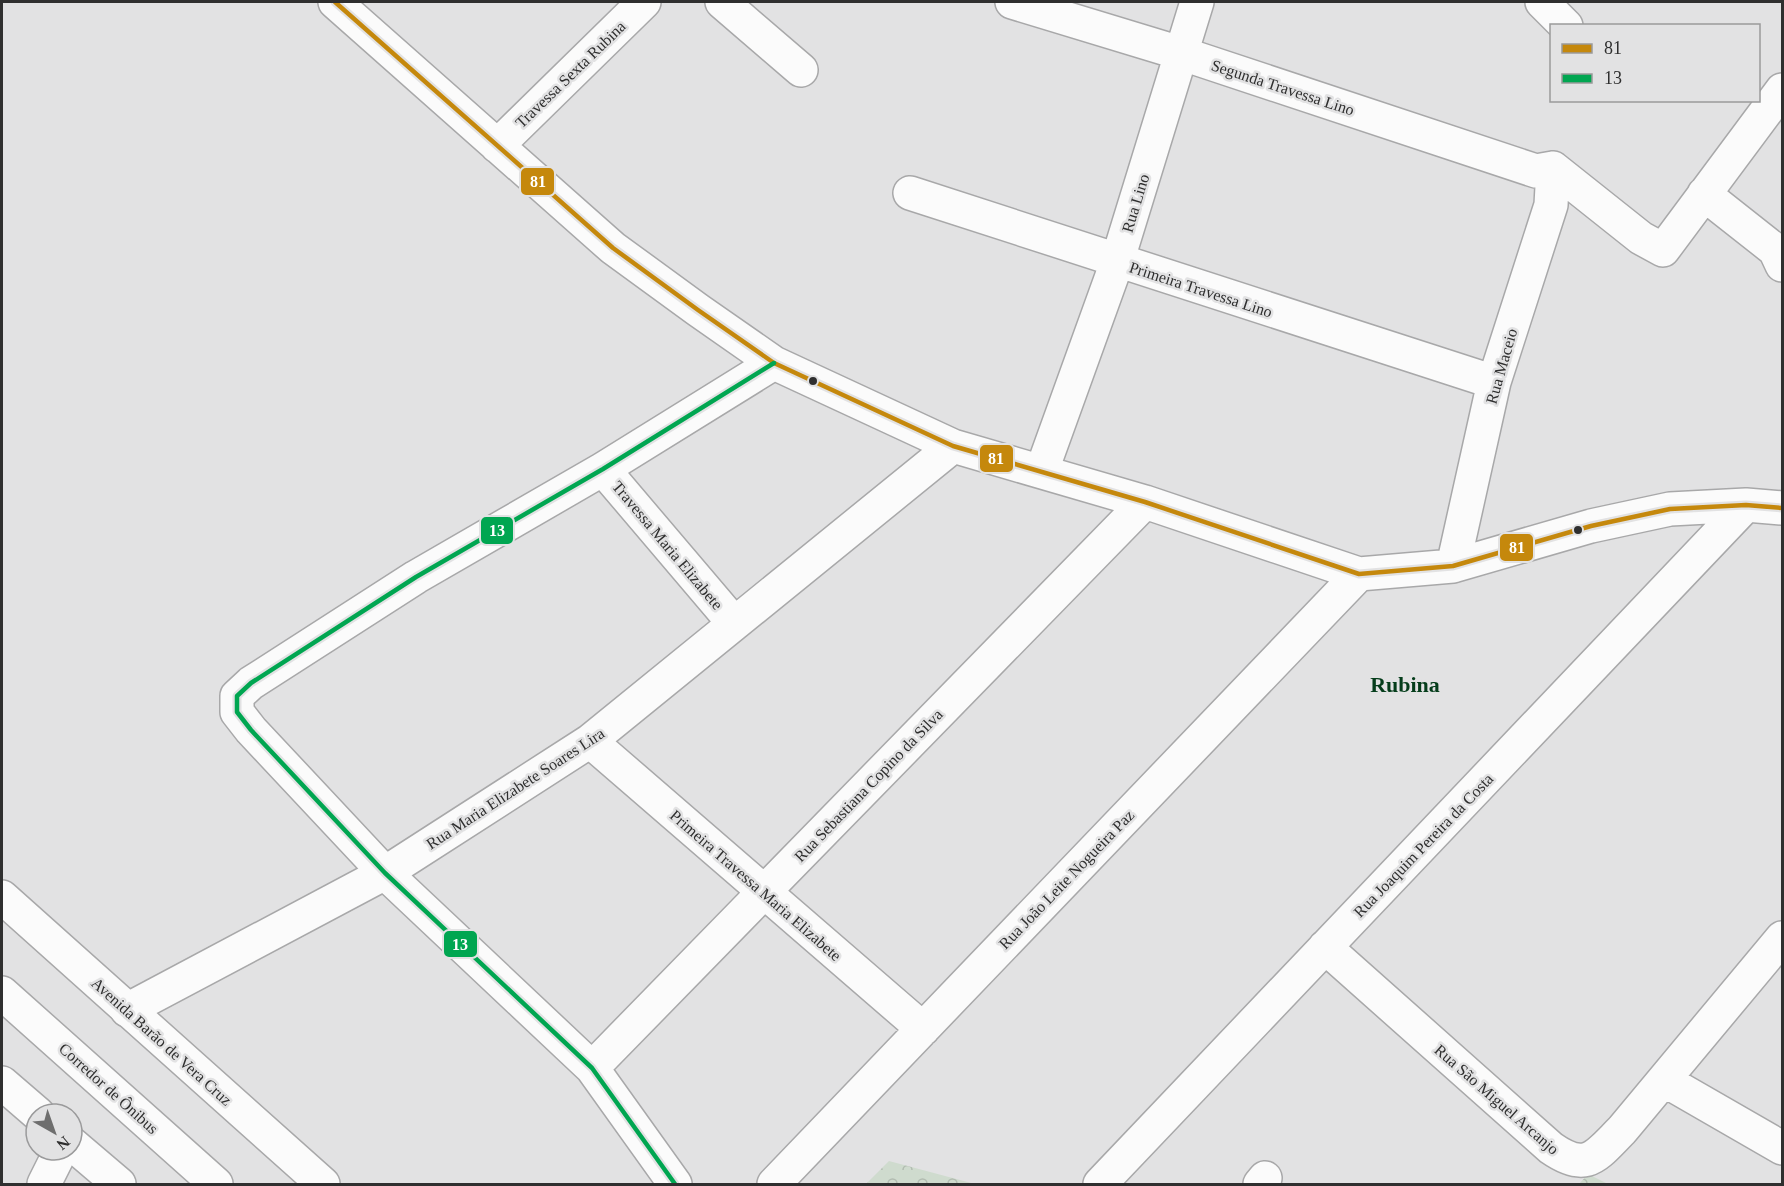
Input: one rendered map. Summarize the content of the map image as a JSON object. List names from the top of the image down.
{
  "streets": {
    "main road": [
      "Travessa Sexta Rubina",
      "Segunda Travessa Lino",
      "Rua Lino",
      "Primeira Travessa Lino",
      "Rua Maceio",
      "Travessa Maria Elizabete",
      "Rua Sebastiana Copino da Silva",
      "Rua Maria Elizabete Soares Lira",
      "Rua Joaquim Pereira da Costa",
      "Rua João Leite Nogueira Paz",
      "Primeira Travessa Maria Elizabete",
      "Avenida Barão de Vera Cruz",
      "Corredor de Ônibus",
      "Rua São Miguel Arcanjo"
    ]
  },
  "crossings": [
    ["Segunda Travessa Lino", "Rua Lino"],
    ["Segunda Travessa Lino", "Rua Maceio"],
    ["Rua Lino", "Primeira Travessa Lino"],
    ["Primeira Travessa Lino", "Rua Maceio"],
    ["Travessa Maria Elizabete", "Rua Maria Elizabete Soares Lira"],
    ["Rua Sebastiana Copino da Silva", "Primeira Travessa Maria Elizabete"],
    ["Rua Maria Elizabete Soares Lira", "Primeira Travessa Maria Elizabete"],
    ["Rua Maria Elizabete Soares Lira", "Avenida Barão de Vera Cruz"],
    ["Rua Joaquim Pereira da Costa", "Rua São Miguel Arcanjo"],
    ["Rua João Leite Nogueira Paz", "Primeira Travessa Maria Elizabete"]
  ],
  "districts": ["Rubina"],
  "lines": ["transit line 81", "transit line 13"],
  "legend": ["81", "13"],
  "north": "bottom right"
}
